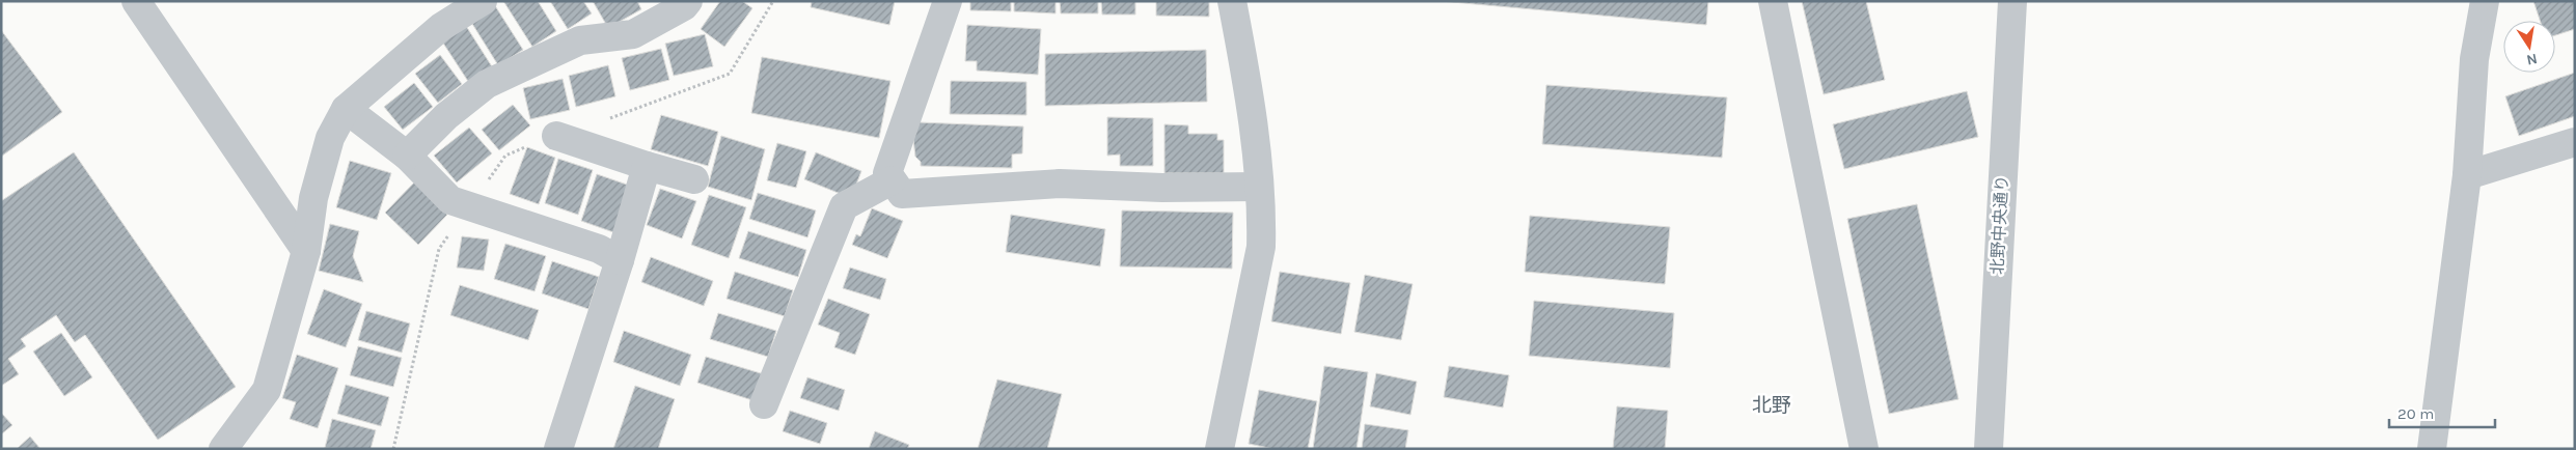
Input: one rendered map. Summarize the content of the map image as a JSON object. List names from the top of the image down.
{
  "streets": {
    "street": ["北野中央通り"]
  },
  "districts": ["北野"],
  "scale_bar": "20 m",
  "north": "bottom"
}
